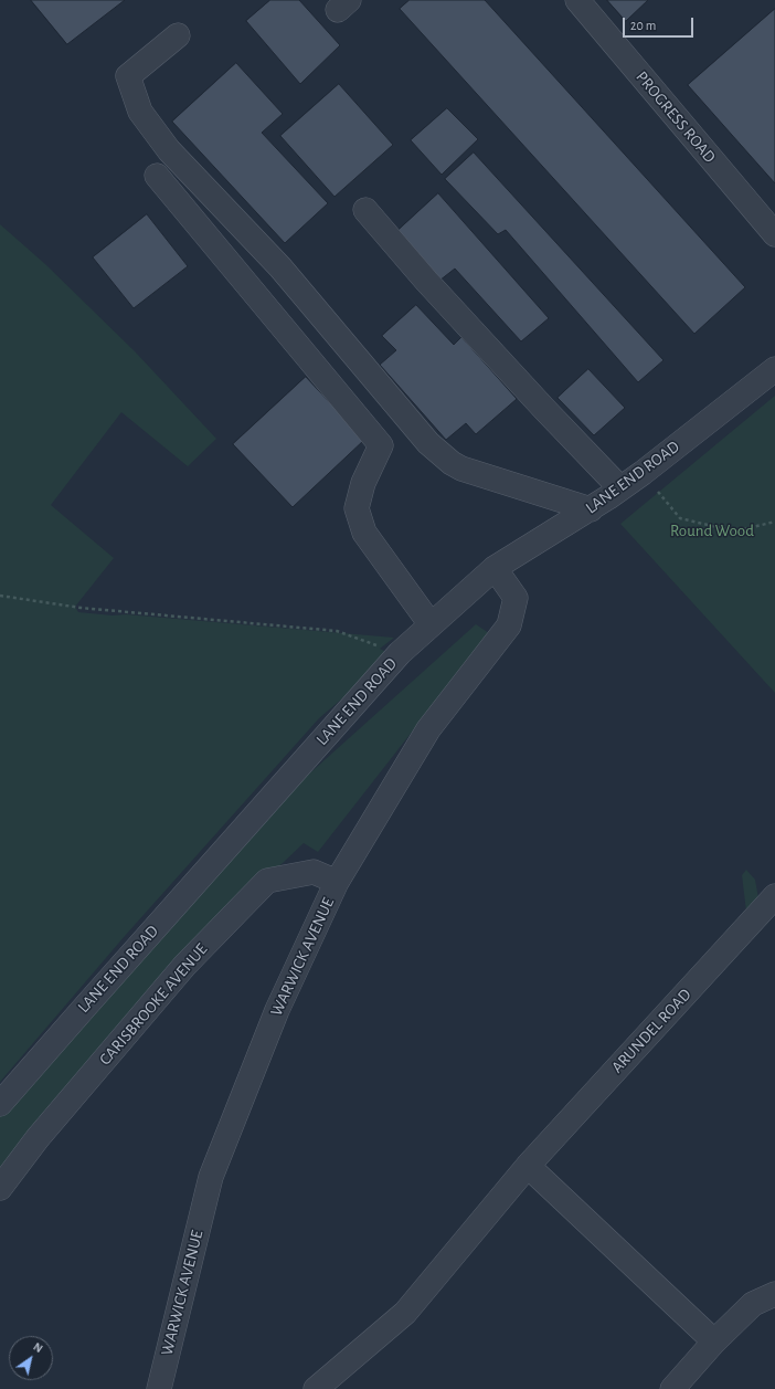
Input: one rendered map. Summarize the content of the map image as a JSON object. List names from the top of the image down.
{
  "streets": {
    "street": [
      "PROGRESS ROAD",
      "LANE END ROAD",
      "WARWICK AVENUE",
      "CARISBROOKE AVENUE",
      "ARUNDEL ROAD"
    ]
  },
  "crossings": [
    ["LANE END ROAD", "WARWICK AVENUE"],
    ["WARWICK AVENUE", "CARISBROOKE AVENUE"]
  ],
  "parks": ["Round Wood"],
  "scale_bar": "20 m",
  "north": "top right"
}
